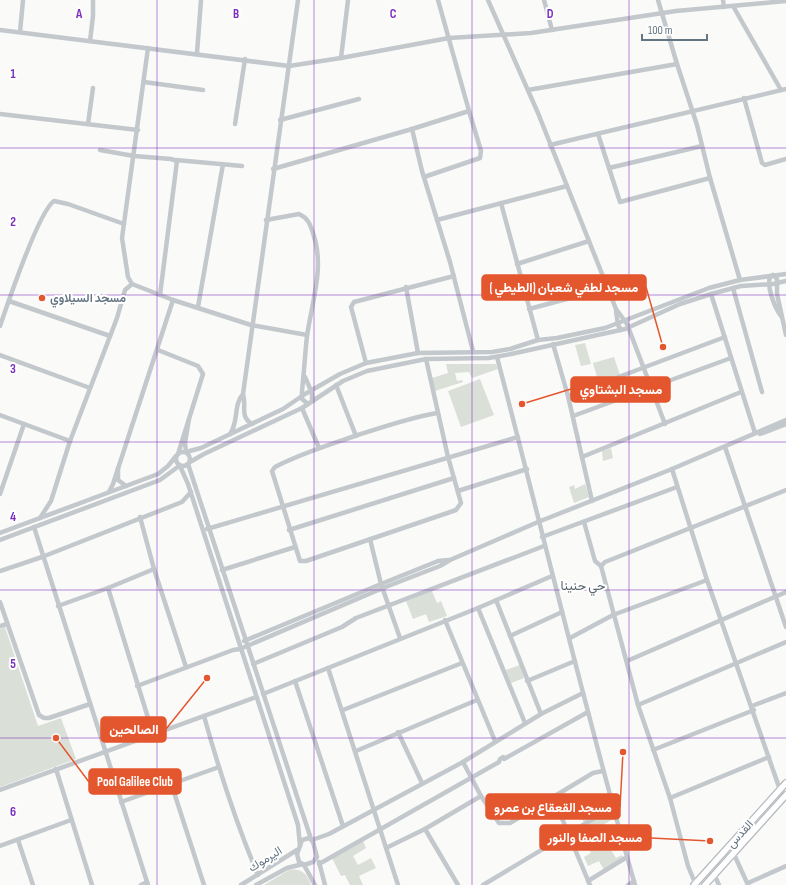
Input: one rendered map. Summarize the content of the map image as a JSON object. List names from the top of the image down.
{
  "streets": {
    "main road": ["القدس"],
    "street": ["اليرموك"]
  },
  "districts": ["حي حنينا"],
  "places": [
    "مسجد السيلاوي",
    "مسجد لطفي شعبان (الطيطي )",
    "مسجد البشتاوي",
    "الصالحين",
    "Pool Galilee Club",
    "مسجد القعقاع بن عمرو",
    "مسجد الصفا والنور"
  ],
  "scale_bar": "100 m",
  "grid": {
    "columns": [
      "A",
      "B",
      "C",
      "D"
    ],
    "rows": [
      "1",
      "2",
      "3",
      "4",
      "5",
      "6"
    ]
  }
}
